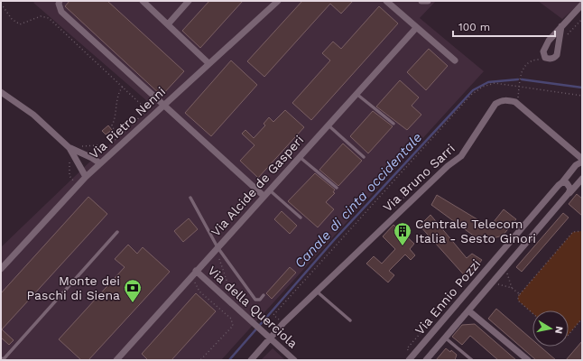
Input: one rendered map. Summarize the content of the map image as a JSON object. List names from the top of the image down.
{
  "streets": {
    "street": [
      "Via Pietro Nenni",
      "Via Bruno Sarri",
      "Via Alcide de Gasperi",
      "Via Ennio Pozzi",
      "Via della Querciola"
    ]
  },
  "crossings": [
    ["Via Bruno Sarri", "Via Ennio Pozzi"],
    ["Via Bruno Sarri", "Via della Querciola"],
    ["Via Alcide de Gasperi", "Via della Querciola"]
  ],
  "water": ["Canale di cinta occidentale"],
  "places": {
    "building": ["Centrale Telecom Italia - Sesto Ginori"],
    "bank": ["Monte dei Paschi di Siena"]
  },
  "scale_bar": "100 m",
  "north": "right"
}
